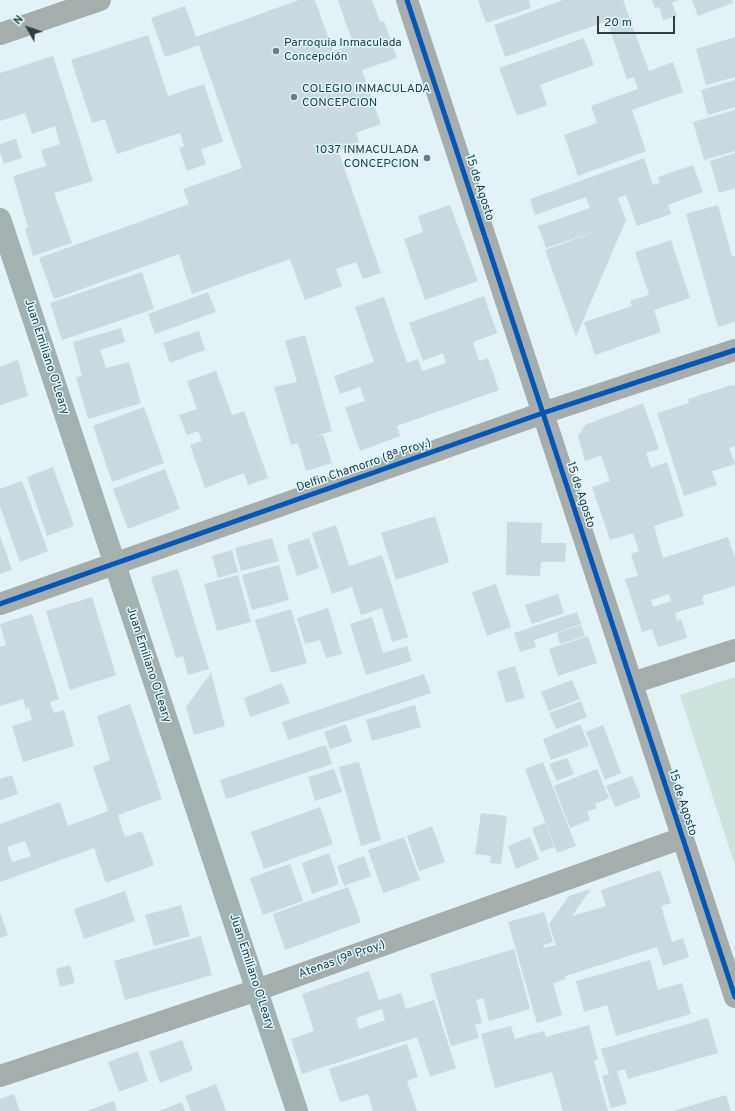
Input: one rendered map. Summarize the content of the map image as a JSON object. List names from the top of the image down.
{
  "streets": {
    "main road": ["Juan Emiliano O'Leary"],
    "street": ["15 de Agosto", "Delfin Chamorro (8ª Proy.)", "Atenas (9ª Proy.)"]
  },
  "crossings": [
    ["15 de Agosto", "Delfin Chamorro (8ª Proy.)"],
    ["15 de Agosto", "Atenas (9ª Proy.)"],
    ["Juan Emiliano O'Leary", "Delfin Chamorro (8ª Proy.)"],
    ["Juan Emiliano O'Leary", "Atenas (9ª Proy.)"]
  ],
  "places": ["Parroquia Inmaculada Concepción", "COLEGIO INMACULADA CONCEPCION", "1037 INMACULADA CONCEPCION"],
  "scale_bar": "20 m",
  "north": "top left"
}
